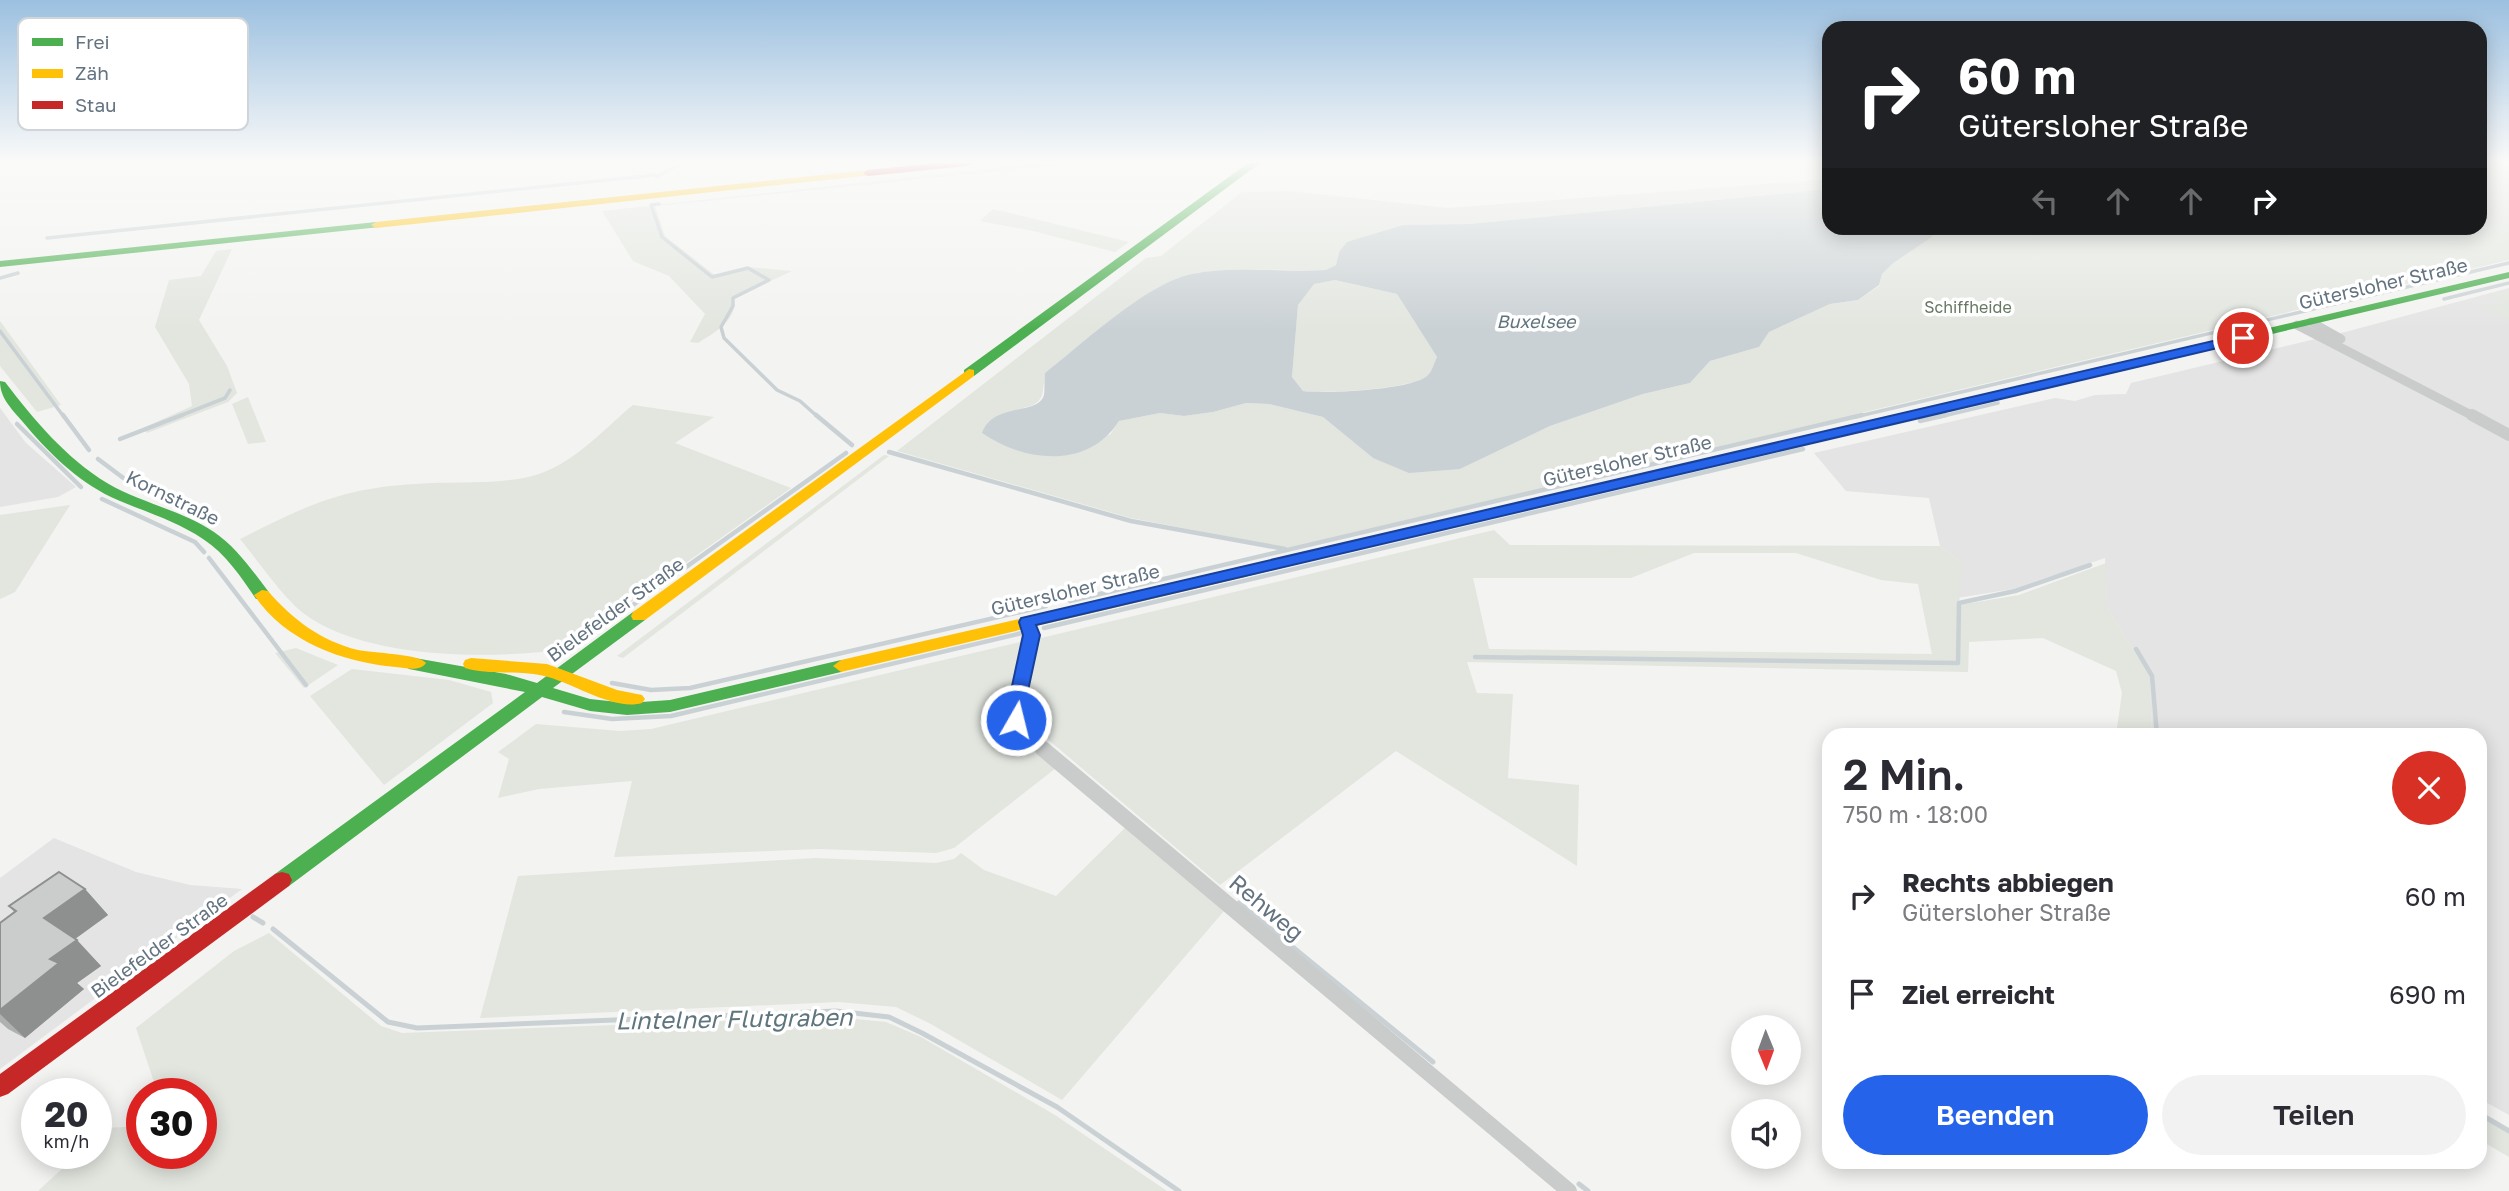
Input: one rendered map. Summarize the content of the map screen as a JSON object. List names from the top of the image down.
{
  "streets": {
    "main road": ["Gütersloher Straße", "Kornstraße", "Bielefelder Straße"],
    "street": ["Rehweg"]
  },
  "crossings": [
    ["Gütersloher Straße", "Kornstraße"],
    ["Gütersloher Straße", "Bielefelder Straße"],
    ["Gütersloher Straße", "Rehweg"],
    ["Kornstraße", "Bielefelder Straße"]
  ],
  "water": ["Buxelsee", "Lintelner Flutgraben"],
  "parks": ["Schiffheide"],
  "legend": ["Frei", "Zäh", "Stau"],
  "north": "bottom",
  "page": {
    "turn": ["60 m", "Gütersloher Straße"],
    "heading": ["2 Min.", "750 m · 18:00"],
    "list": [
      {
        "name": "Rechts abbiegen",
        "note": "Gütersloher Straße",
        "value": "60 m"
      },
      {
        "name": "Ziel erreicht",
        "value": "690 m"
      }
    ],
    "buttons": ["Beenden", "Teilen"],
    "speed": "20 km/h",
    "limit": "30"
  }
}
